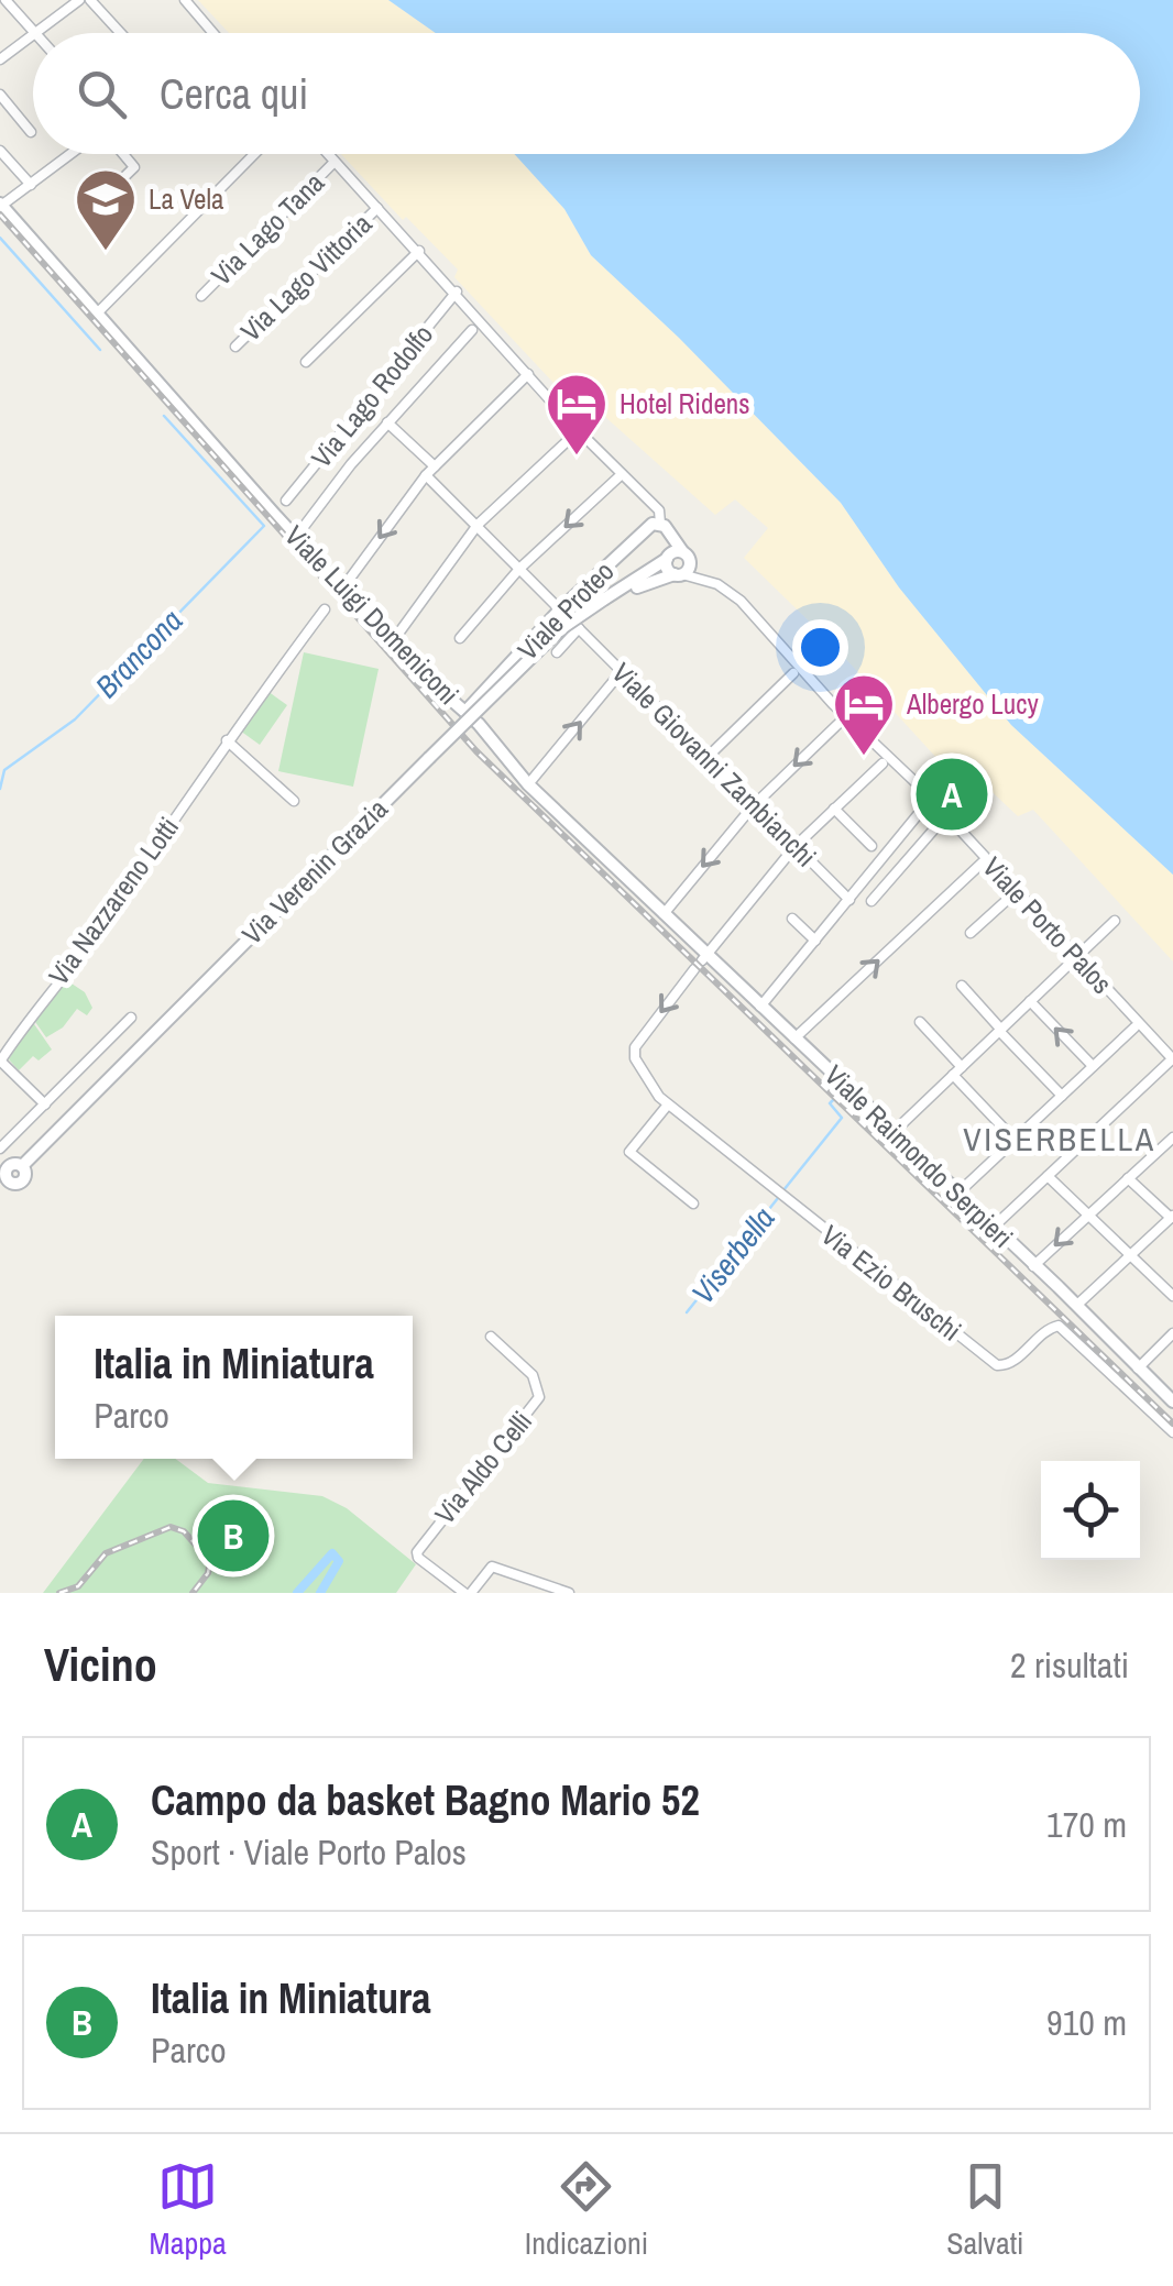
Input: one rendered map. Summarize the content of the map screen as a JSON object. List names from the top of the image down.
{
  "streets": {
    "street": [
      "Via Lago Tana",
      "Via Lago Vittoria",
      "Via Lago Rodolfo",
      "Viale Proteo",
      "Viale Luigi Domeniconi",
      "Viale Giovanni Zambianchi",
      "Via Verenin Grazia",
      "Via Nazzareno Lotti",
      "Viale Porto Palos",
      "Viale Raimondo Serpieri",
      "Via Ezio Bruschi",
      "Via Aldo Celli"
    ]
  },
  "crossings": [
    ["Viale Proteo", "Viale Luigi Domeniconi"],
    ["Viale Proteo", "Viale Giovanni Zambianchi"],
    ["Viale Luigi Domeniconi", "Viale Raimondo Serpieri"],
    ["Viale Luigi Domeniconi", "Via Ezio Bruschi"],
    ["Viale Giovanni Zambianchi", "Via Ezio Bruschi"],
    ["Via Verenin Grazia", "Viale Porto Palos"]
  ],
  "districts": ["VISERBELLA"],
  "water": ["Brancona", "Viserbella"],
  "places": {
    "school or university": ["La Vela"],
    "hotel": ["Hotel Ridens", "Albergo Lucy"]
  },
  "page": {
    "search": "Cerca qui",
    "pins": ["A", "B"],
    "popup": ["Italia in Miniatura", "Parco"],
    "heading": ["Vicino", "2 risultati"],
    "list": [
      {
        "mark": "A",
        "name": "Campo da basket Bagno Mario 52",
        "note": "Sport · Viale Porto Palos",
        "value": "170 m"
      },
      {
        "mark": "B",
        "name": "Italia in Miniatura",
        "note": "Parco",
        "value": "910 m"
      }
    ],
    "nav": ["Mappa", "Indicazioni", "Salvati"]
  }
}
